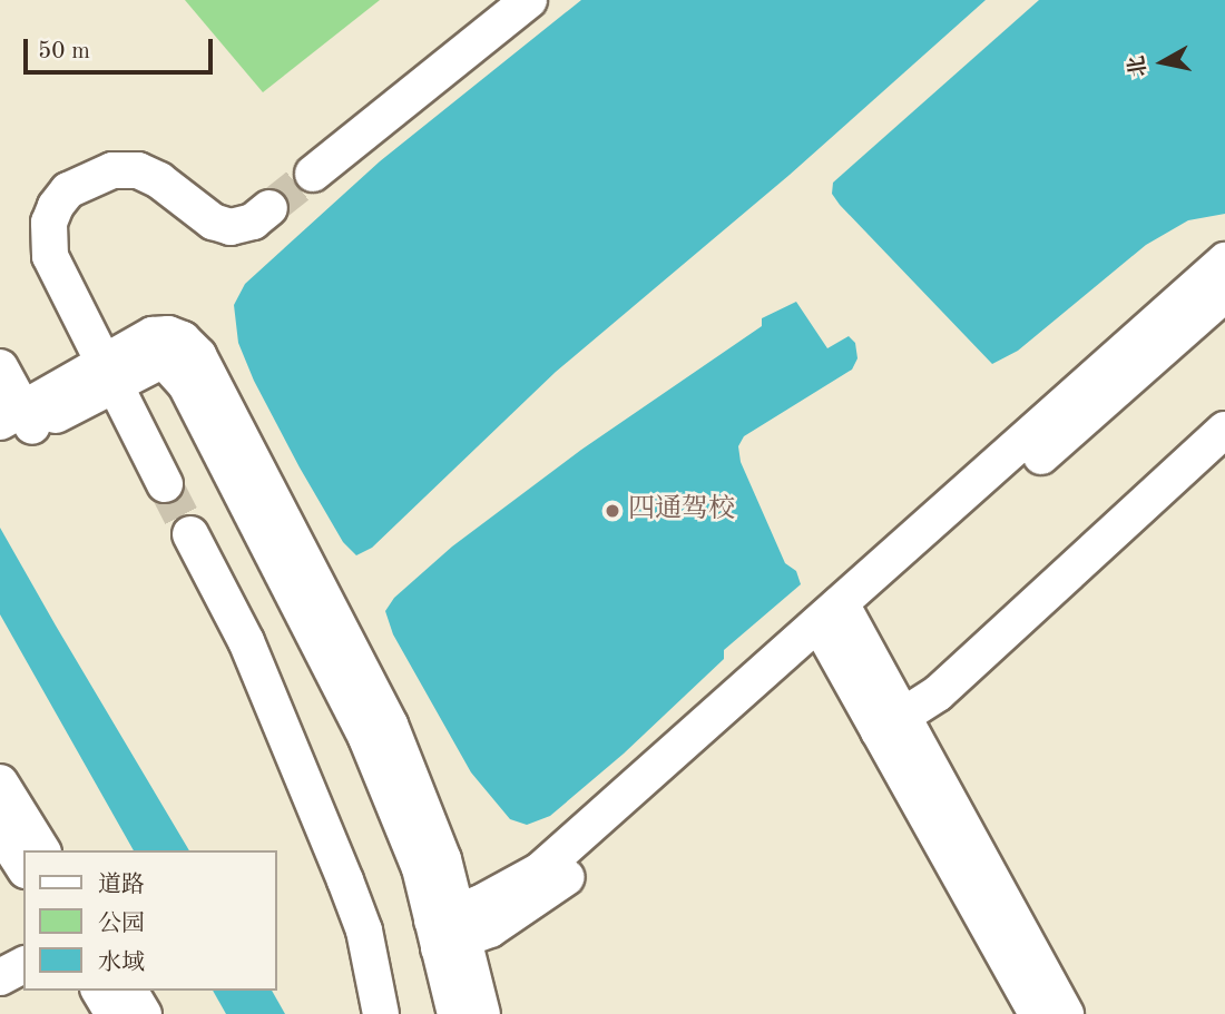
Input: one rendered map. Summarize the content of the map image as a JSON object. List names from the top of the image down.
{
  "places": ["四通驾校"],
  "legend": ["道路", "公园", "水域"],
  "scale_bar": "50 m",
  "north": "left"
}
